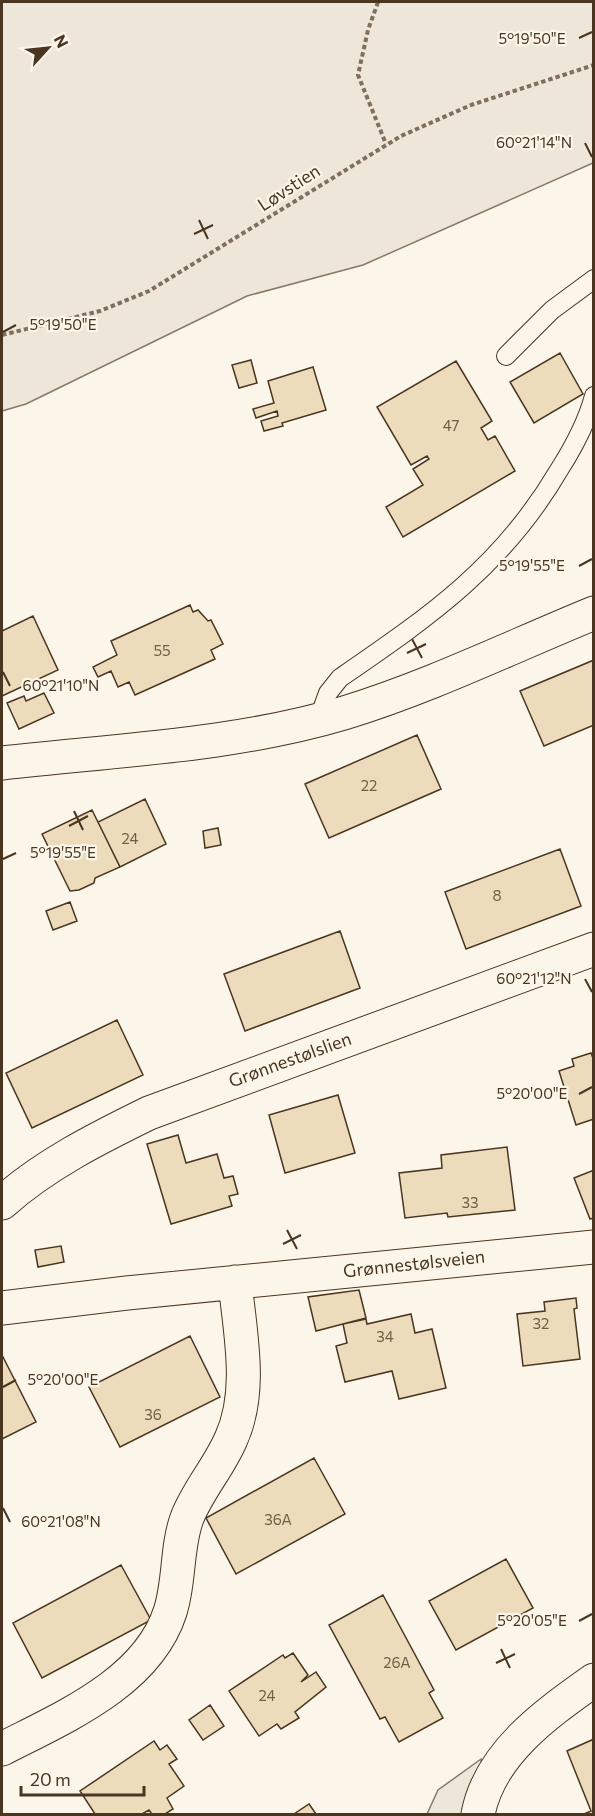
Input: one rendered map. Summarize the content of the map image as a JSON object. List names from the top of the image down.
{
  "streets": {
    "street": ["Grønnestølslien", "Grønnestølsveien"],
    "path": ["Løvstien"]
  },
  "house_numbers": [
    "47",
    "55",
    "22",
    "24",
    "8",
    "33",
    "32",
    "34",
    "36",
    "36A",
    "26A",
    "24"
  ],
  "scale_bar": "20 m",
  "north": "top right",
  "coordinates": [
    "5°19'50\"E",
    "60°21'14\"N",
    "5°19'55\"E",
    "60°21'10\"N",
    "60°21'12\"N",
    "5°20'00\"E",
    "60°21'08\"N",
    "5°20'05\"E"
  ]
}
